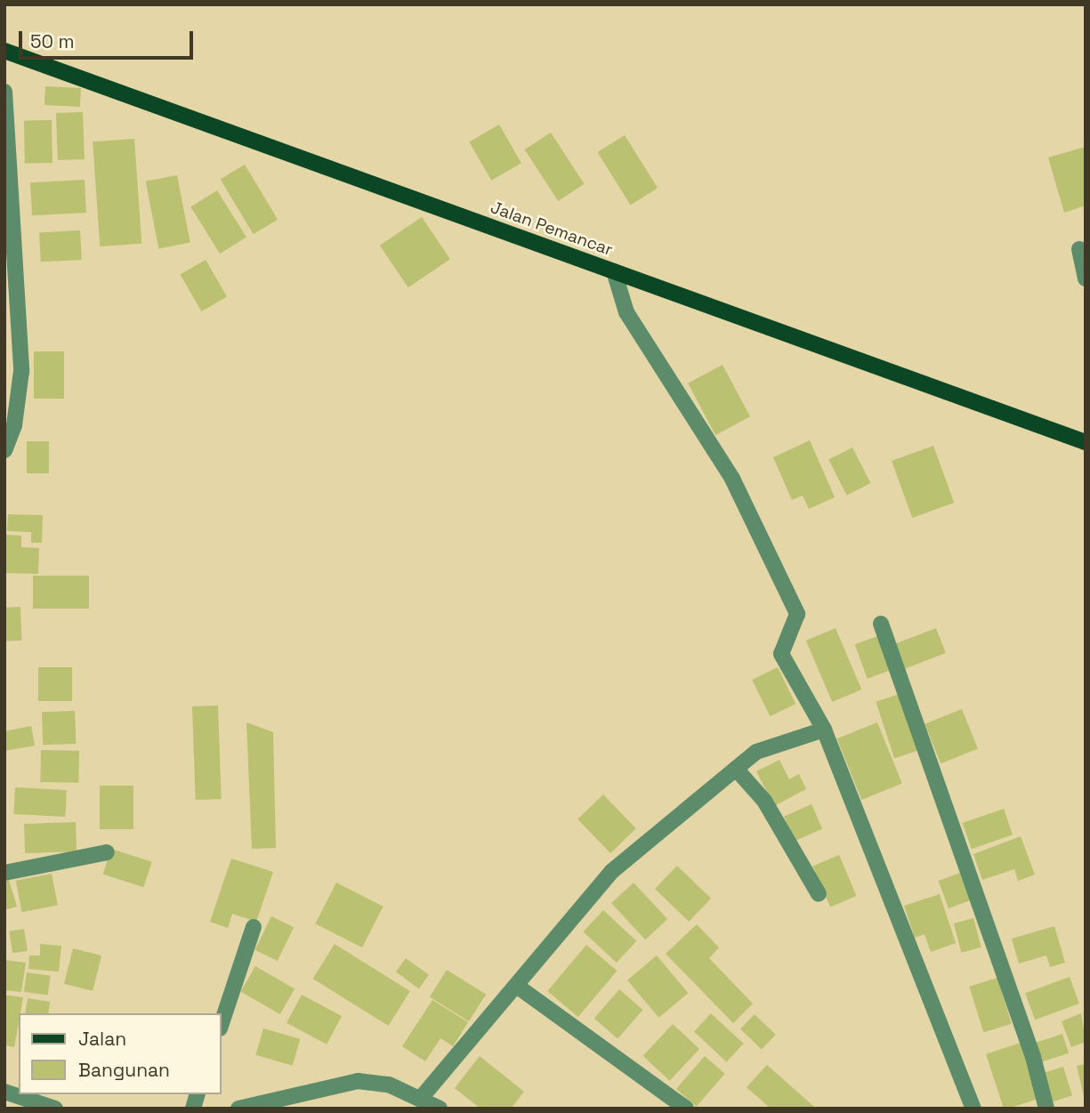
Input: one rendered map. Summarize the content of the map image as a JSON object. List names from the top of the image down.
{
  "streets": {
    "main road": ["Jalan Pemancar"]
  },
  "legend": ["Jalan", "Bangunan"],
  "scale_bar": "50 m"
}
